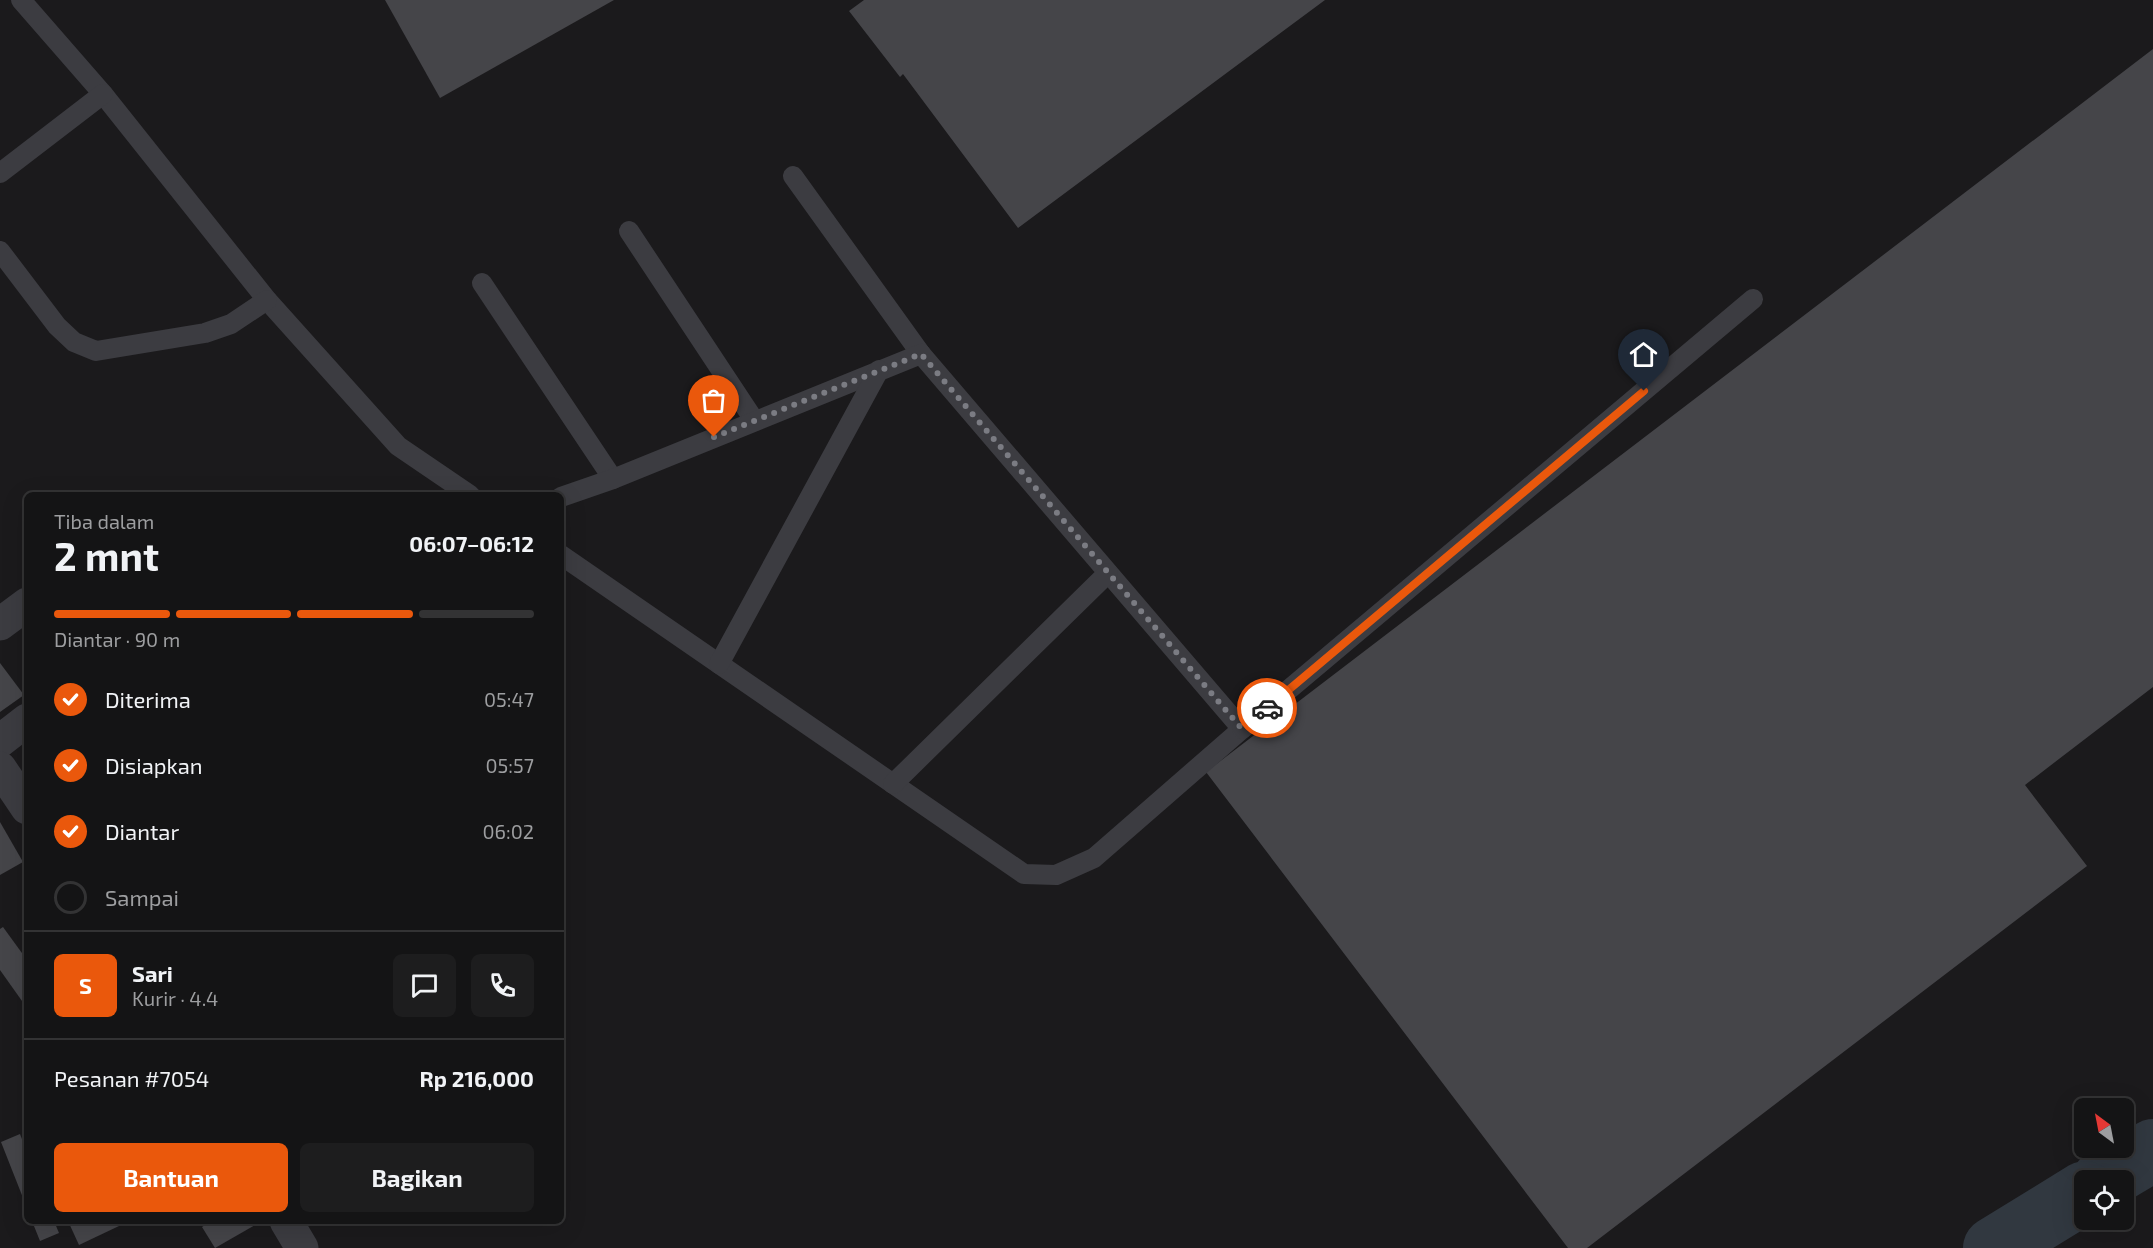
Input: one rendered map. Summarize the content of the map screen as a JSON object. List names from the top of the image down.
{
  "north": "top left",
  "page": {
    "heading": ["2 mnt", "Tiba dalam", "06:07–06:12"],
    "panel": [
      "Sari",
      "Kurir · 4.4",
      "Pesanan #7054",
      "Rp 216,000"
    ],
    "bar": "Diantar · 90 m",
    "list": [
      ["Diterima", "05:47"],
      ["Disiapkan", "05:57"],
      ["Diantar", "06:02"],
      "Sampai"
    ],
    "round": "S",
    "buttons": ["Bantuan", "Bagikan"]
  }
}
